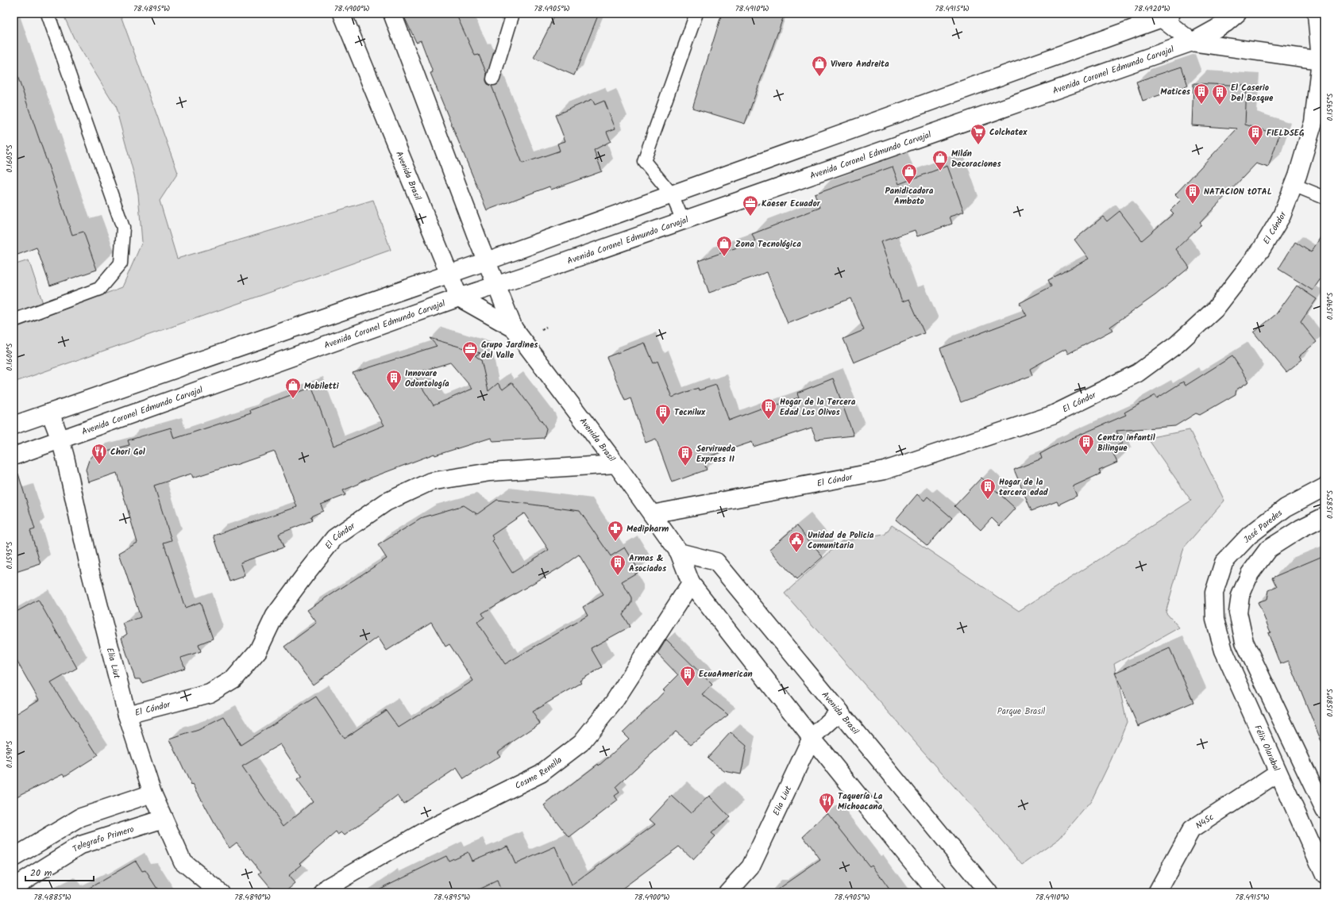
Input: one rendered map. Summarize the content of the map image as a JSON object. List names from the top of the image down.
{
  "streets": {
    "street": [
      "Avenida Coronel Edmundo Carvajal",
      "Avenida Brasil",
      "El Cóndor",
      "José Paredes",
      "Elia Liut",
      "Félix Olarabal",
      "Cosme Renella",
      "N45c",
      "Telegrafo Primero"
    ]
  },
  "crossings": [
    ["Avenida Coronel Edmundo Carvajal", "Avenida Brasil"],
    ["Avenida Coronel Edmundo Carvajal", "Elia Liut"],
    ["Avenida Brasil", "El Cóndor"],
    ["Avenida Brasil", "Elia Liut"],
    ["Avenida Brasil", "Cosme Renella"],
    ["El Cóndor", "Elia Liut"],
    ["José Paredes", "Félix Olarabal"],
    ["Elia Liut", "Telegrafo Primero"],
    ["Félix Olarabal", "N45c"]
  ],
  "parks": ["Parque Brasil"],
  "places": {
    "shop": [
      "Vivero Andreita",
      "Milán Decoraciones",
      "Panidicadora Ambato",
      "Zona Tecnológica",
      "Mobiletti"
    ],
    "building": [
      "Matices",
      "El Caserio Del Bosque",
      "FIELDSEG",
      "NATACION tOTAL",
      "Innovare Odontología",
      "Hogar de la Tercera Edad Los Olivos",
      "Tecnilux",
      "Centro infantil Bilingue",
      "Servirueda Express II",
      "Hogar de la tercera edad",
      "Armas & Asociados",
      "EcuaAmerican"
    ],
    "supermarket": ["Colchatex"],
    "office": ["Kaeser Ecuador", "Grupo Jardines del Valle"],
    "restaurant": ["Chori Gol", "Taquería La Michoacana"],
    "pharmacy": ["Medipharm"],
    "public building": ["Unidad de Policia Comunitaria"]
  },
  "scale_bar": "20 m",
  "coordinates": [
    "78.4895°W",
    "78.4900°W",
    "78.4905°W",
    "78.4910°W",
    "78.4915°W",
    "78.4920°W",
    "0.1595°S",
    "0.1605°S",
    "0.1590°S",
    "0.1600°S",
    "0.1585°S",
    "0.1580°S",
    "78.4885°W",
    "78.4890°W"
  ]
}
